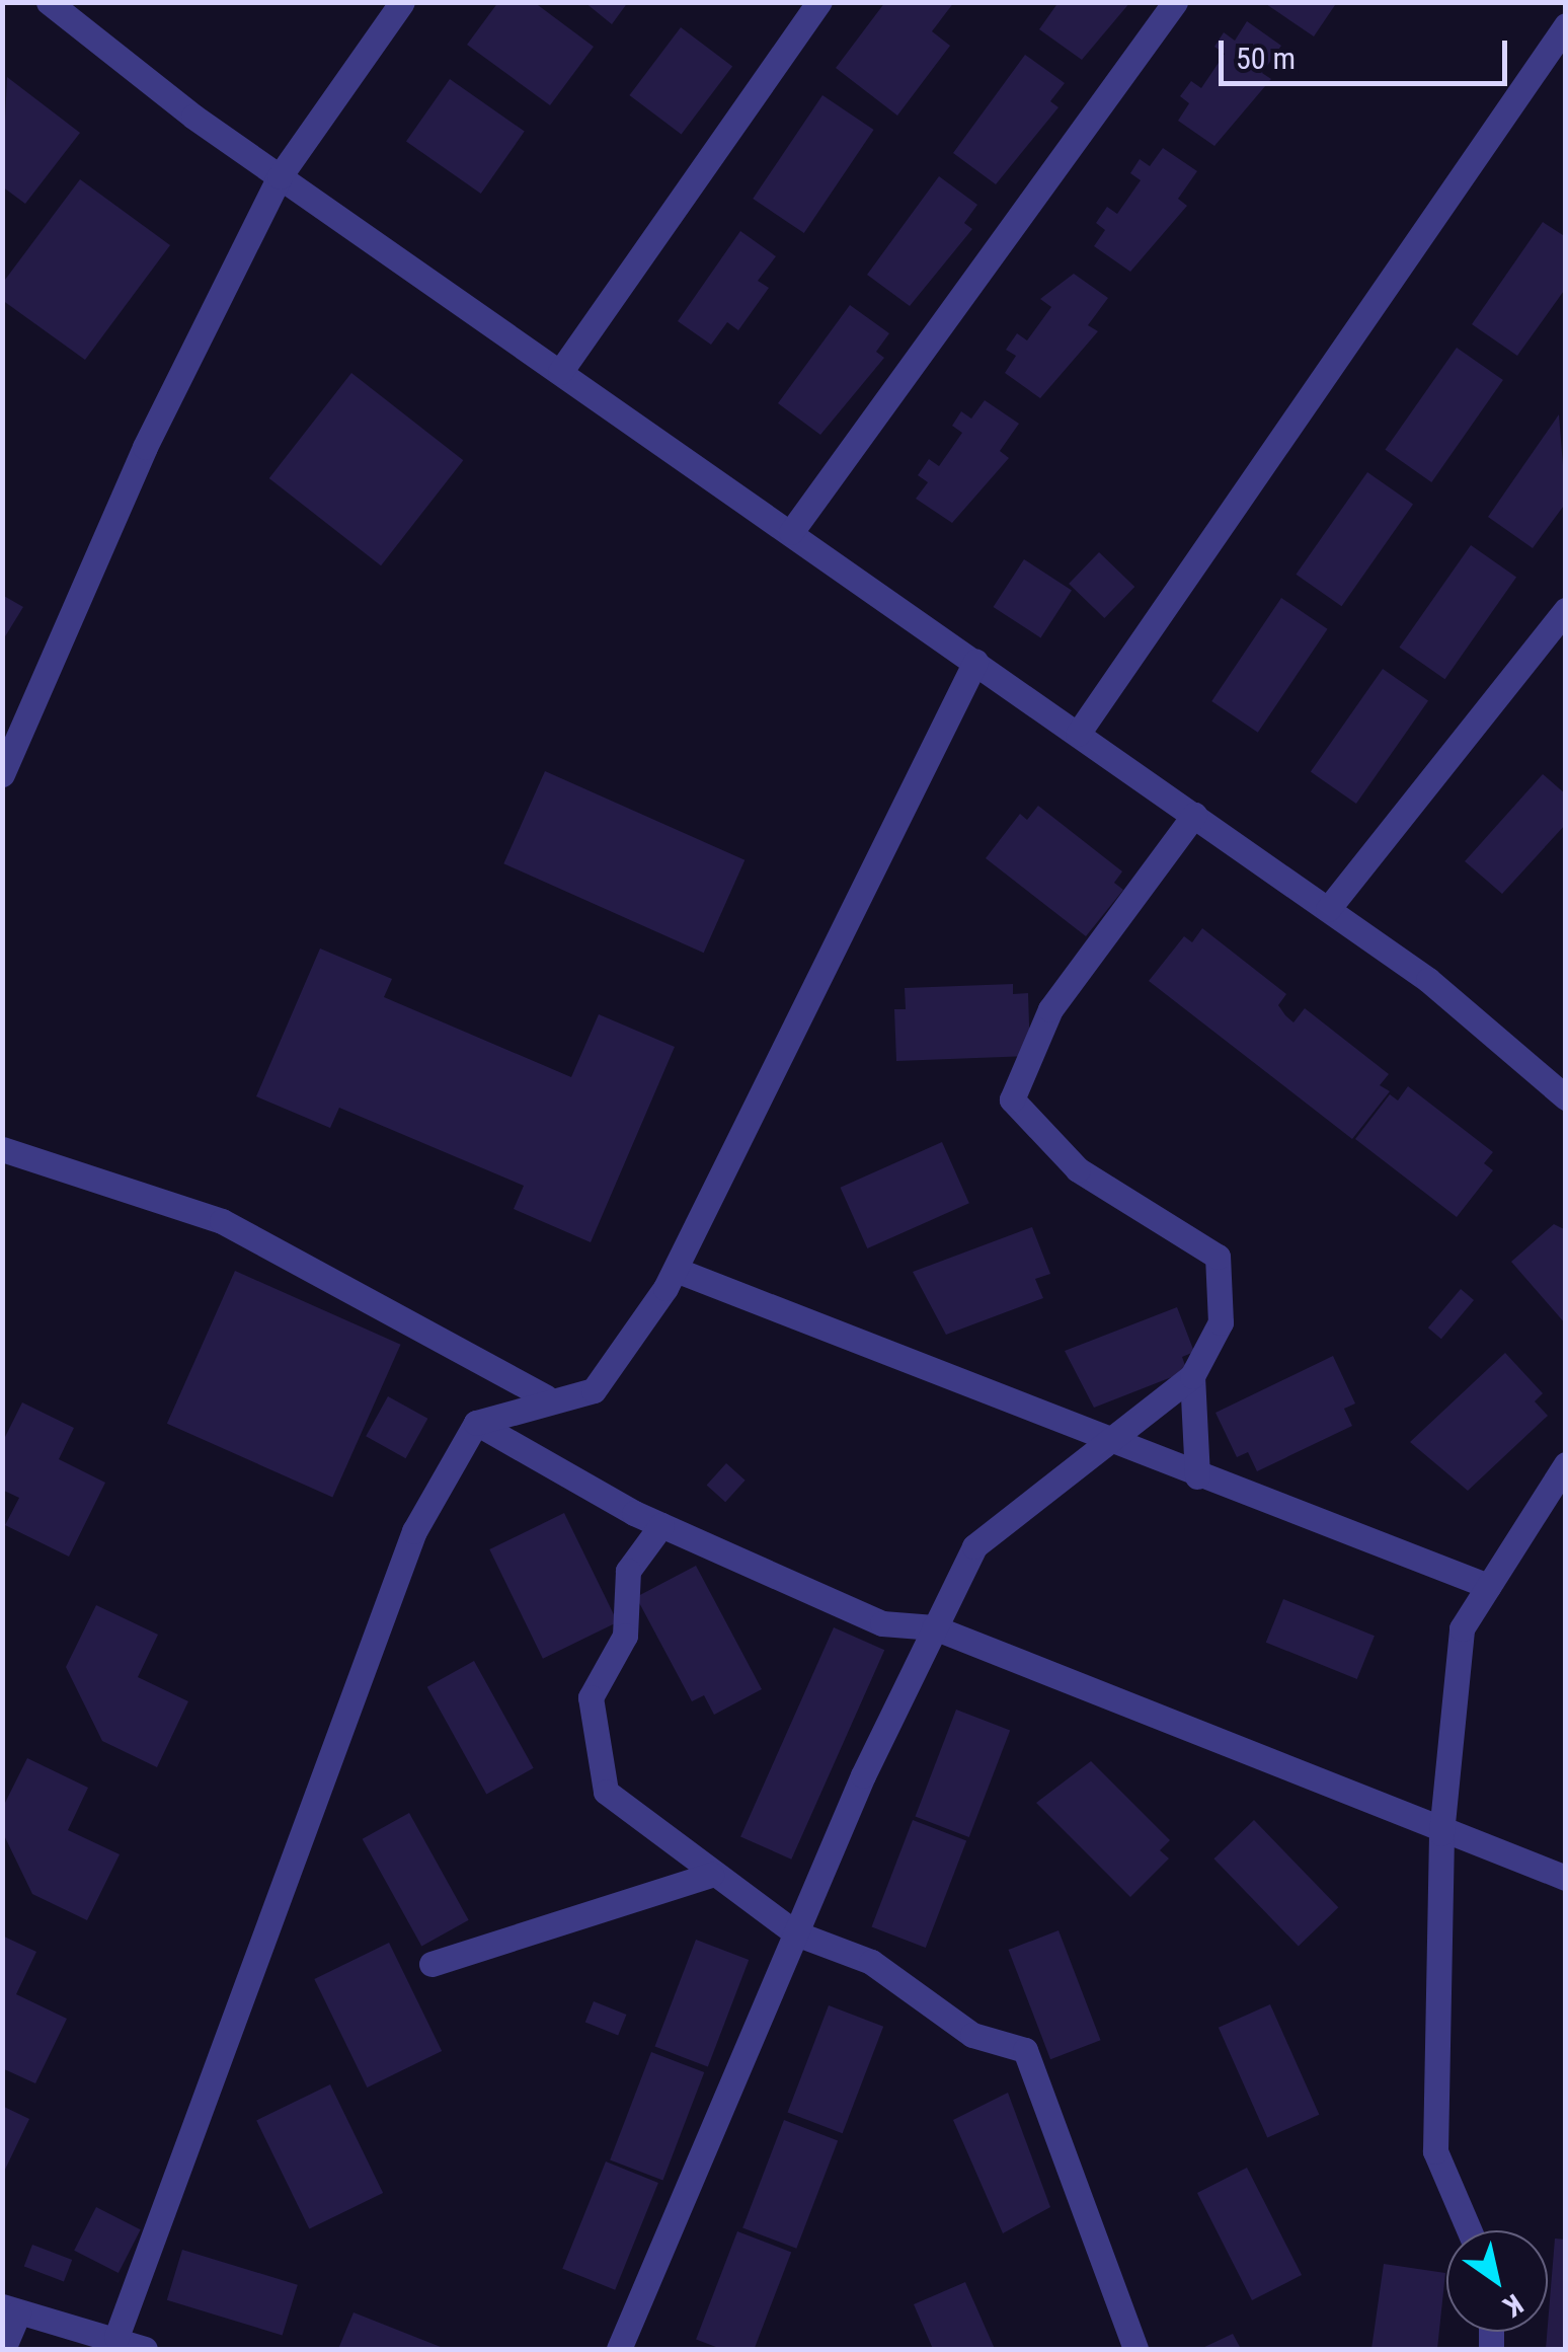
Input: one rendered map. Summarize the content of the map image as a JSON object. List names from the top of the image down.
{
  "scale_bar": "50 m",
  "north": "bottom right"
}
